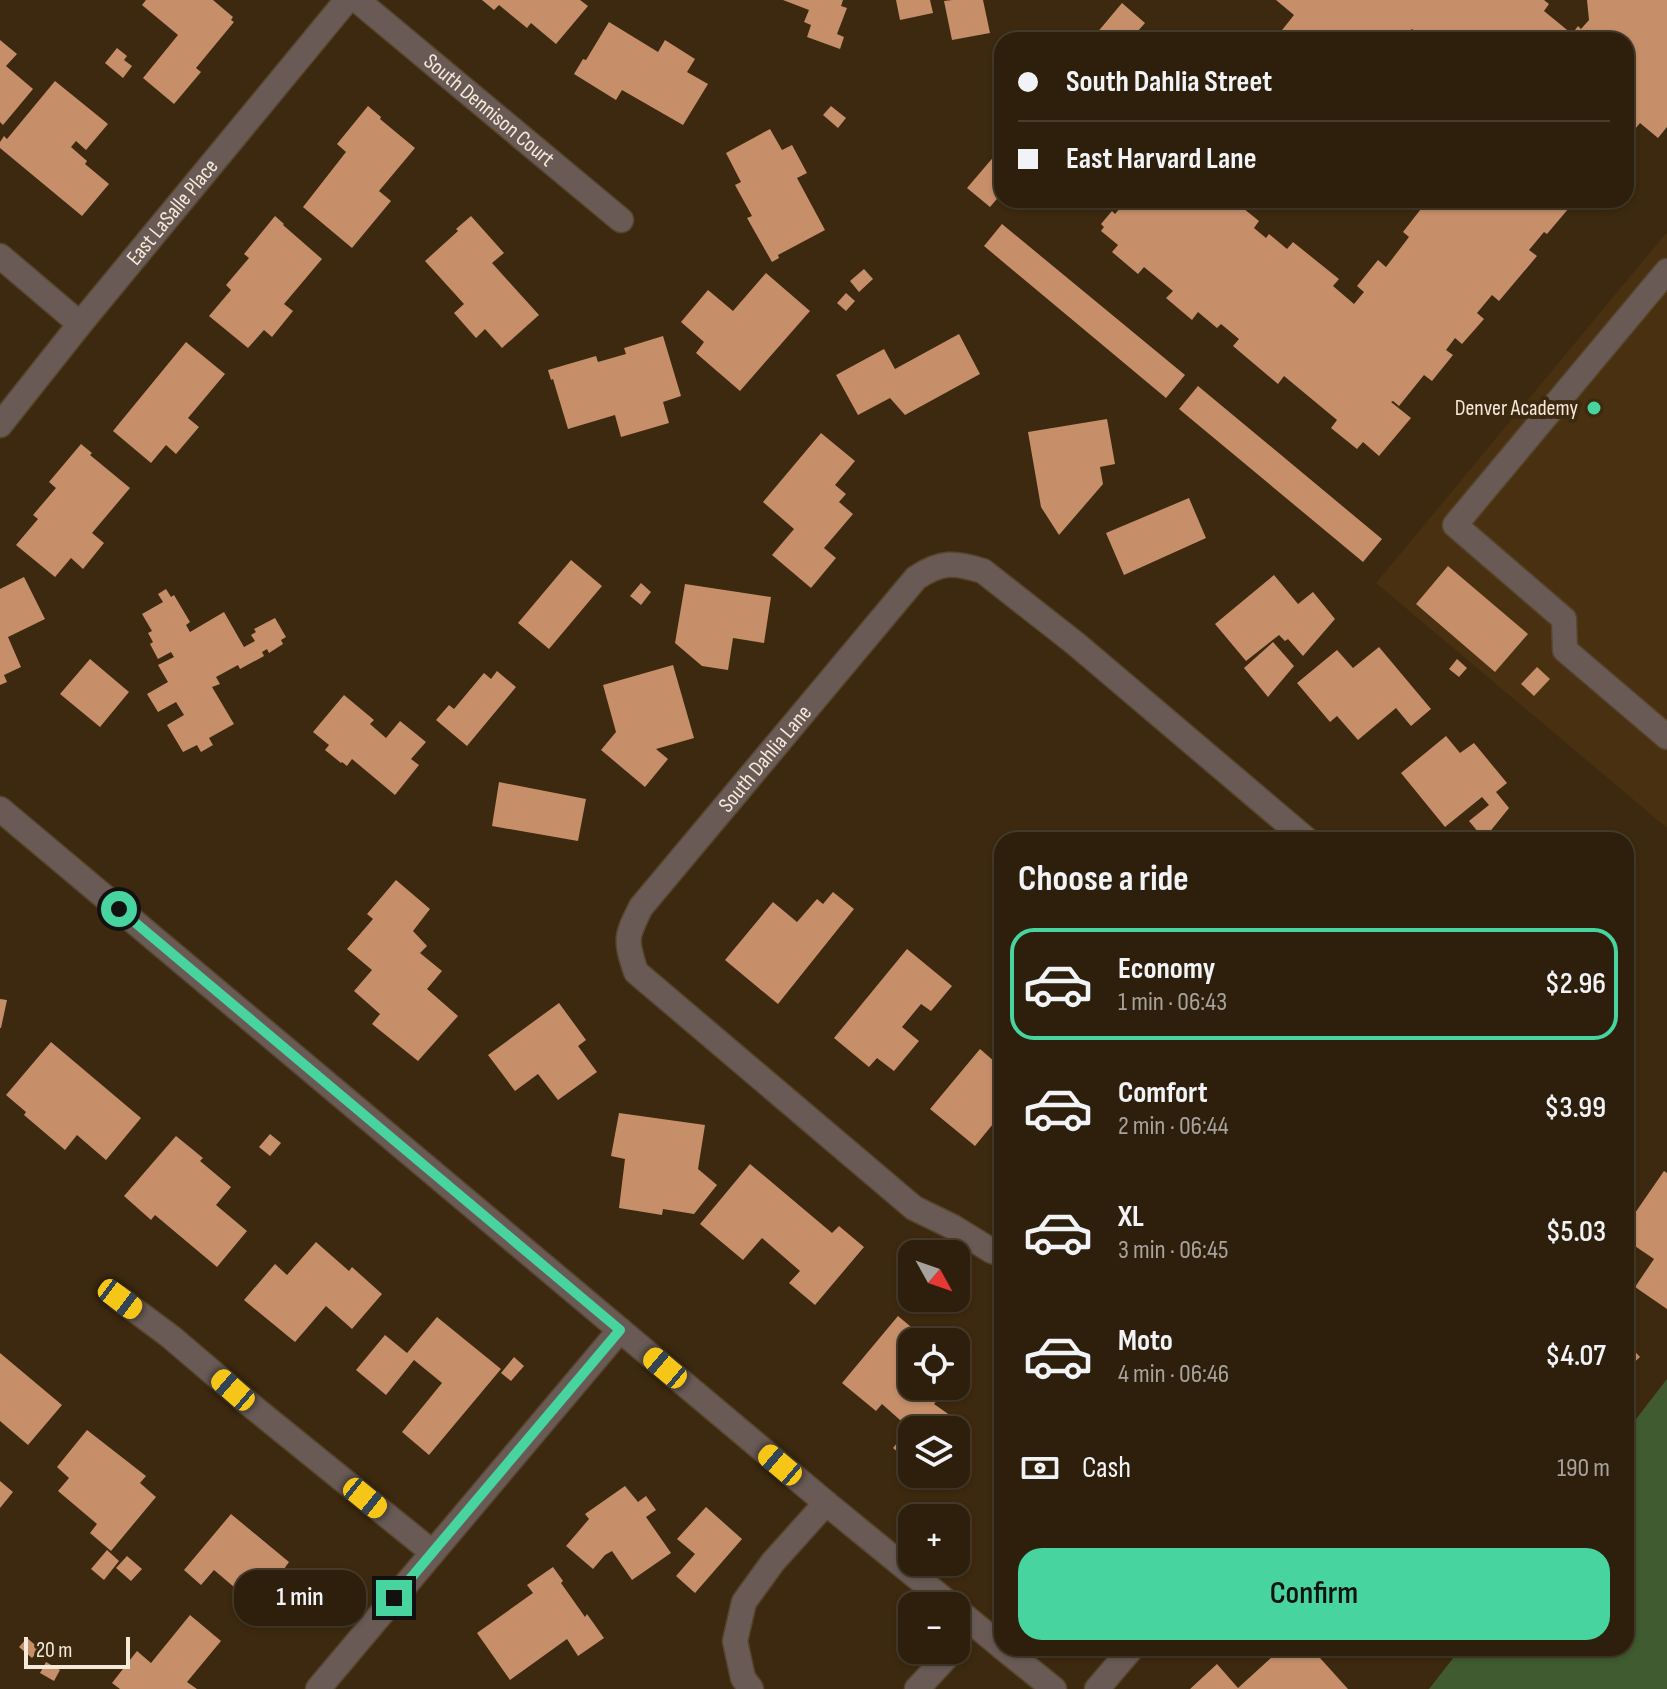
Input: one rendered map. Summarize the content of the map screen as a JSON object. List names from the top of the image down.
{
  "streets": {
    "street": ["South Dennison Court", "East LaSalle Place", "South Dahlia Lane"]
  },
  "places": ["Denver Academy"],
  "scale_bar": "20 m",
  "north": "bottom right",
  "page": {
    "banner": ["South Dahlia Street", "East Harvard Lane"],
    "heading": "Choose a ride",
    "list": [
      {
        "name": "Economy",
        "note": "1 min · 06:43",
        "value": "$2.96"
      },
      {
        "name": "Comfort",
        "note": "2 min · 06:44",
        "value": "$3.99"
      },
      {
        "name": "XL",
        "note": "3 min · 06:45",
        "value": "$5.03"
      },
      {
        "name": "Moto",
        "note": "4 min · 06:46",
        "value": "$4.07"
      }
    ],
    "map_buttons": ["+", "−"],
    "pay": ["Cash", "190 m"],
    "buttons": "Confirm",
    "bubble": "1 min",
    "scale": "20 m"
  }
}
